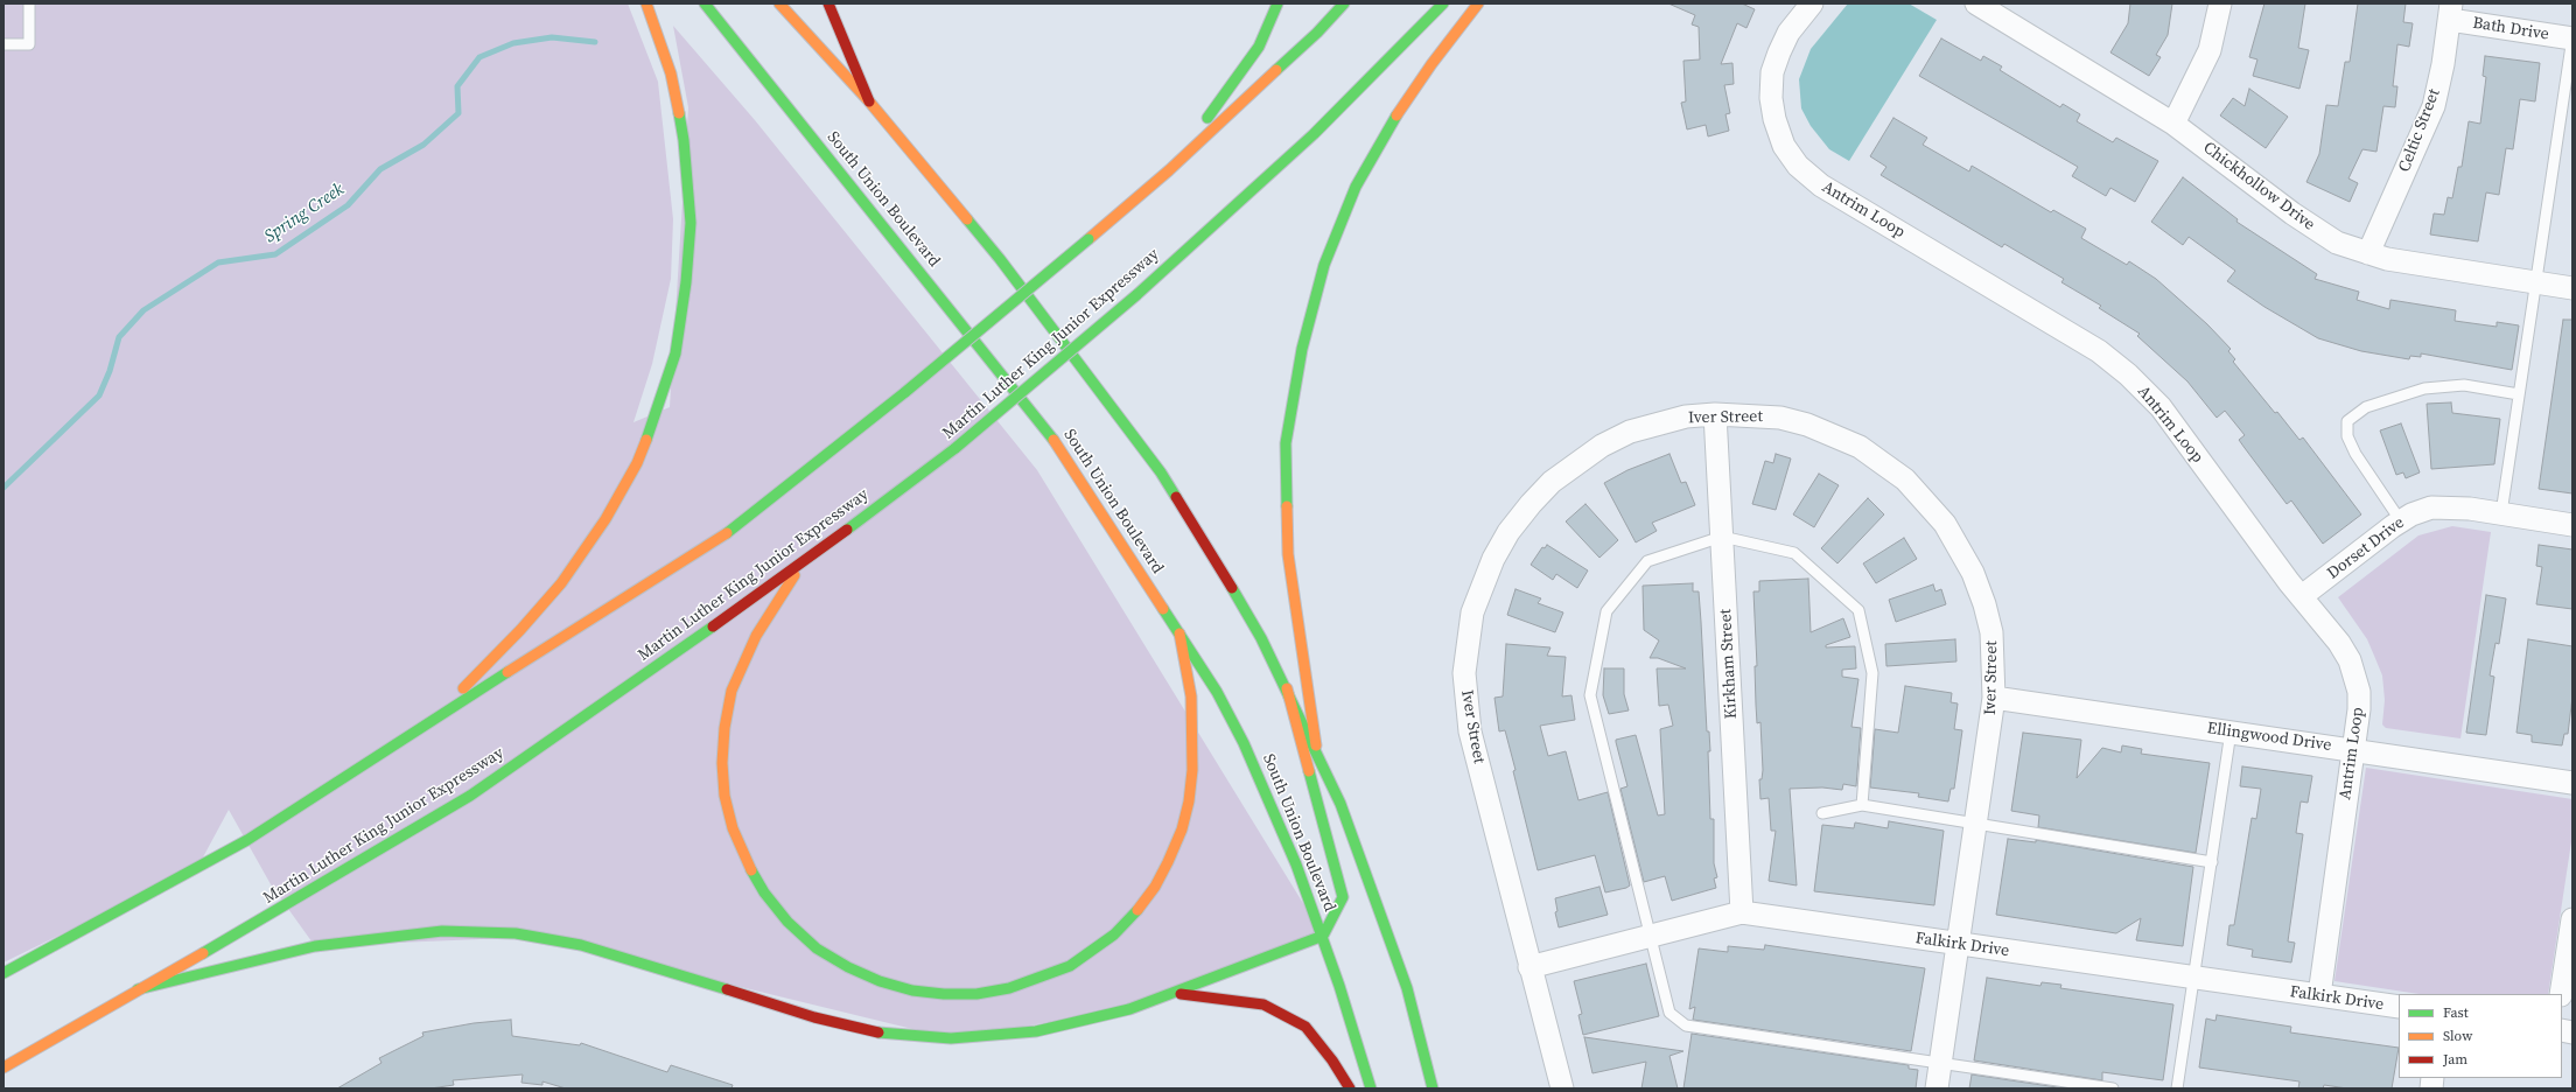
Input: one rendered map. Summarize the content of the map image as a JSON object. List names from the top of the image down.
{
  "streets": {
    "main road": ["South Union Boulevard", "Martin Luther King Junior Expressway"],
    "street": [
      "Bath Drive",
      "Celtic Street",
      "Chickhollow Drive",
      "Antrim Loop",
      "Iver Street",
      "Dorset Drive",
      "Kirkham Street",
      "Ellingwood Drive",
      "Falkirk Drive"
    ]
  },
  "crossings": [
    ["Bath Drive", "Celtic Street"],
    ["Celtic Street", "Chickhollow Drive"],
    ["Antrim Loop", "Dorset Drive"],
    ["Antrim Loop", "Ellingwood Drive"],
    ["Antrim Loop", "Falkirk Drive"],
    ["Iver Street", "Kirkham Street"],
    ["Iver Street", "Ellingwood Drive"],
    ["Iver Street", "Falkirk Drive"],
    ["Kirkham Street", "Falkirk Drive"]
  ],
  "water": ["Spring Creek"],
  "legend": ["Fast", "Slow", "Jam"]
}
